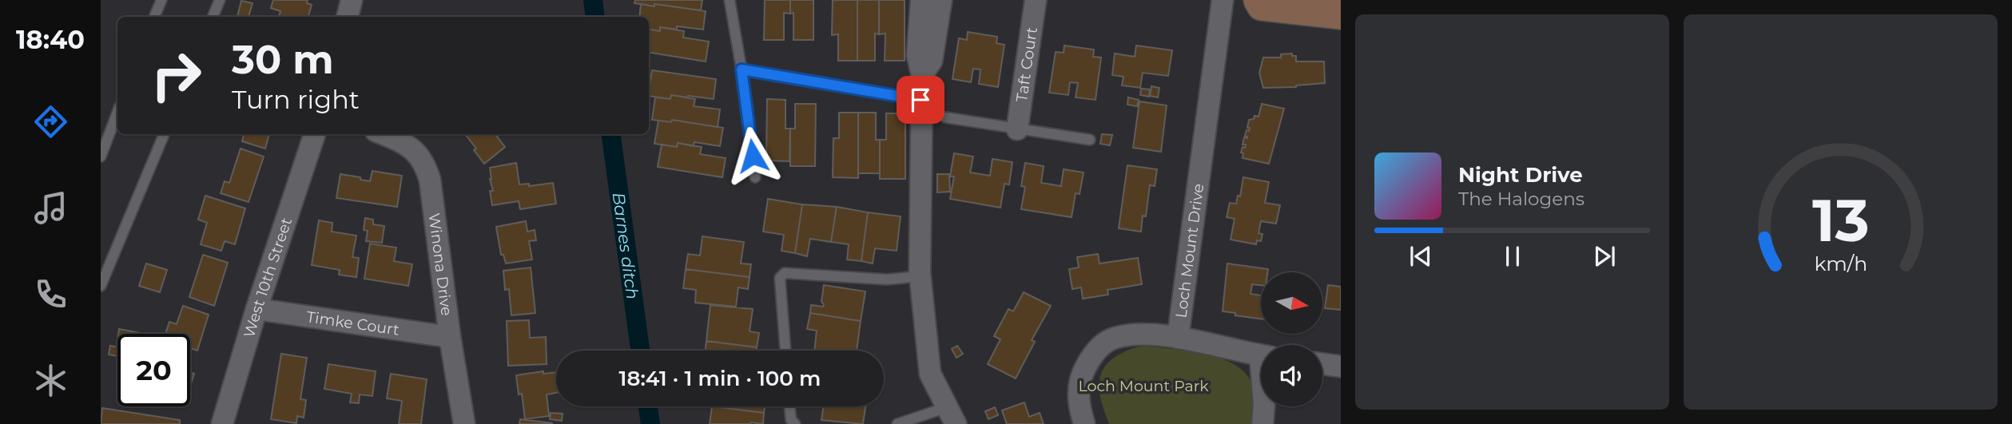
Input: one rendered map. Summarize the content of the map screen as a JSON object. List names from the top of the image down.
{
  "streets": {
    "street": [
      "Taft Court",
      "Loch Mount Drive",
      "Winona Drive",
      "West 10th Street",
      "Timke Court"
    ]
  },
  "crossings": [
    ["Winona Drive", "Timke Court"],
    ["West 10th Street", "Timke Court"]
  ],
  "water": ["Barnes ditch"],
  "parks": ["Loch Mount Park"],
  "north": "right",
  "page": {
    "tabs": "18:40",
    "turn": ["30 m", "Turn right"],
    "song": ["Night Drive", "The Halogens"],
    "limit": "20",
    "trip": "18:41 · 1 min · 100 m",
    "gauge": ["13", "km/h"]
  }
}
